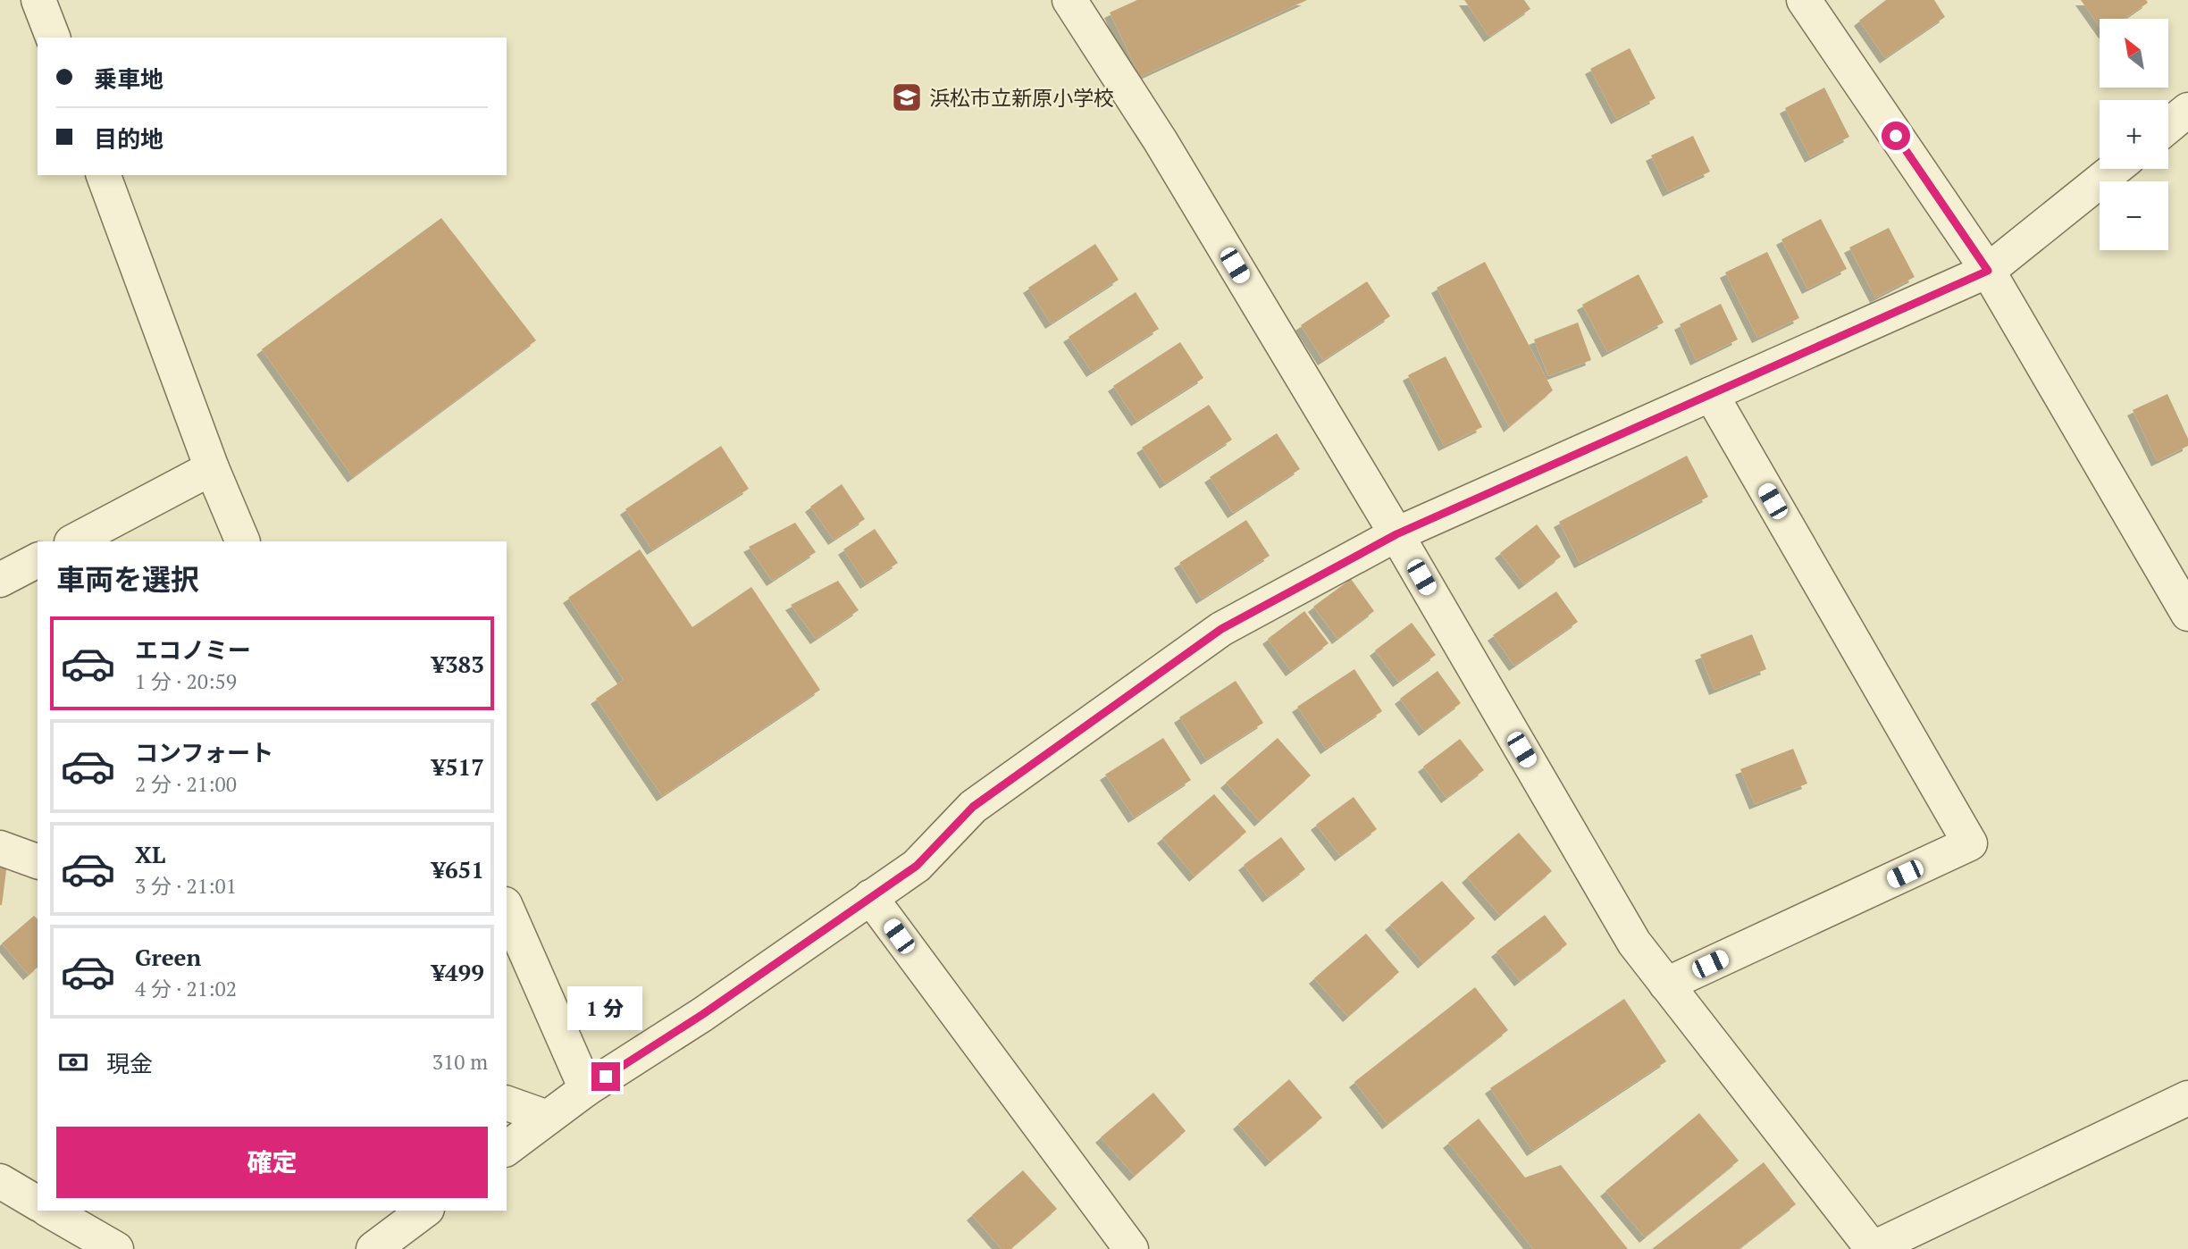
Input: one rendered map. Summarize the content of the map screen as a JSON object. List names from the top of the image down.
{
  "places": {
    "school or university": ["浜松市立新原小学校"]
  },
  "north": "top left",
  "page": {
    "map_buttons": ["+", "−"],
    "banner": ["乗車地", "目的地"],
    "heading": "車両を選択",
    "list": [
      {
        "name": "エコノミー",
        "note": "1 分 · 20:59",
        "value": "¥383"
      },
      {
        "name": "コンフォート",
        "note": "2 分 · 21:00",
        "value": "¥517"
      },
      {
        "name": "XL",
        "note": "3 分 · 21:01",
        "value": "¥651"
      },
      {
        "name": "Green",
        "note": "4 分 · 21:02",
        "value": "¥499"
      }
    ],
    "bubble": "1 分",
    "pay": ["現金", "310 m"],
    "buttons": "確定"
  }
}
